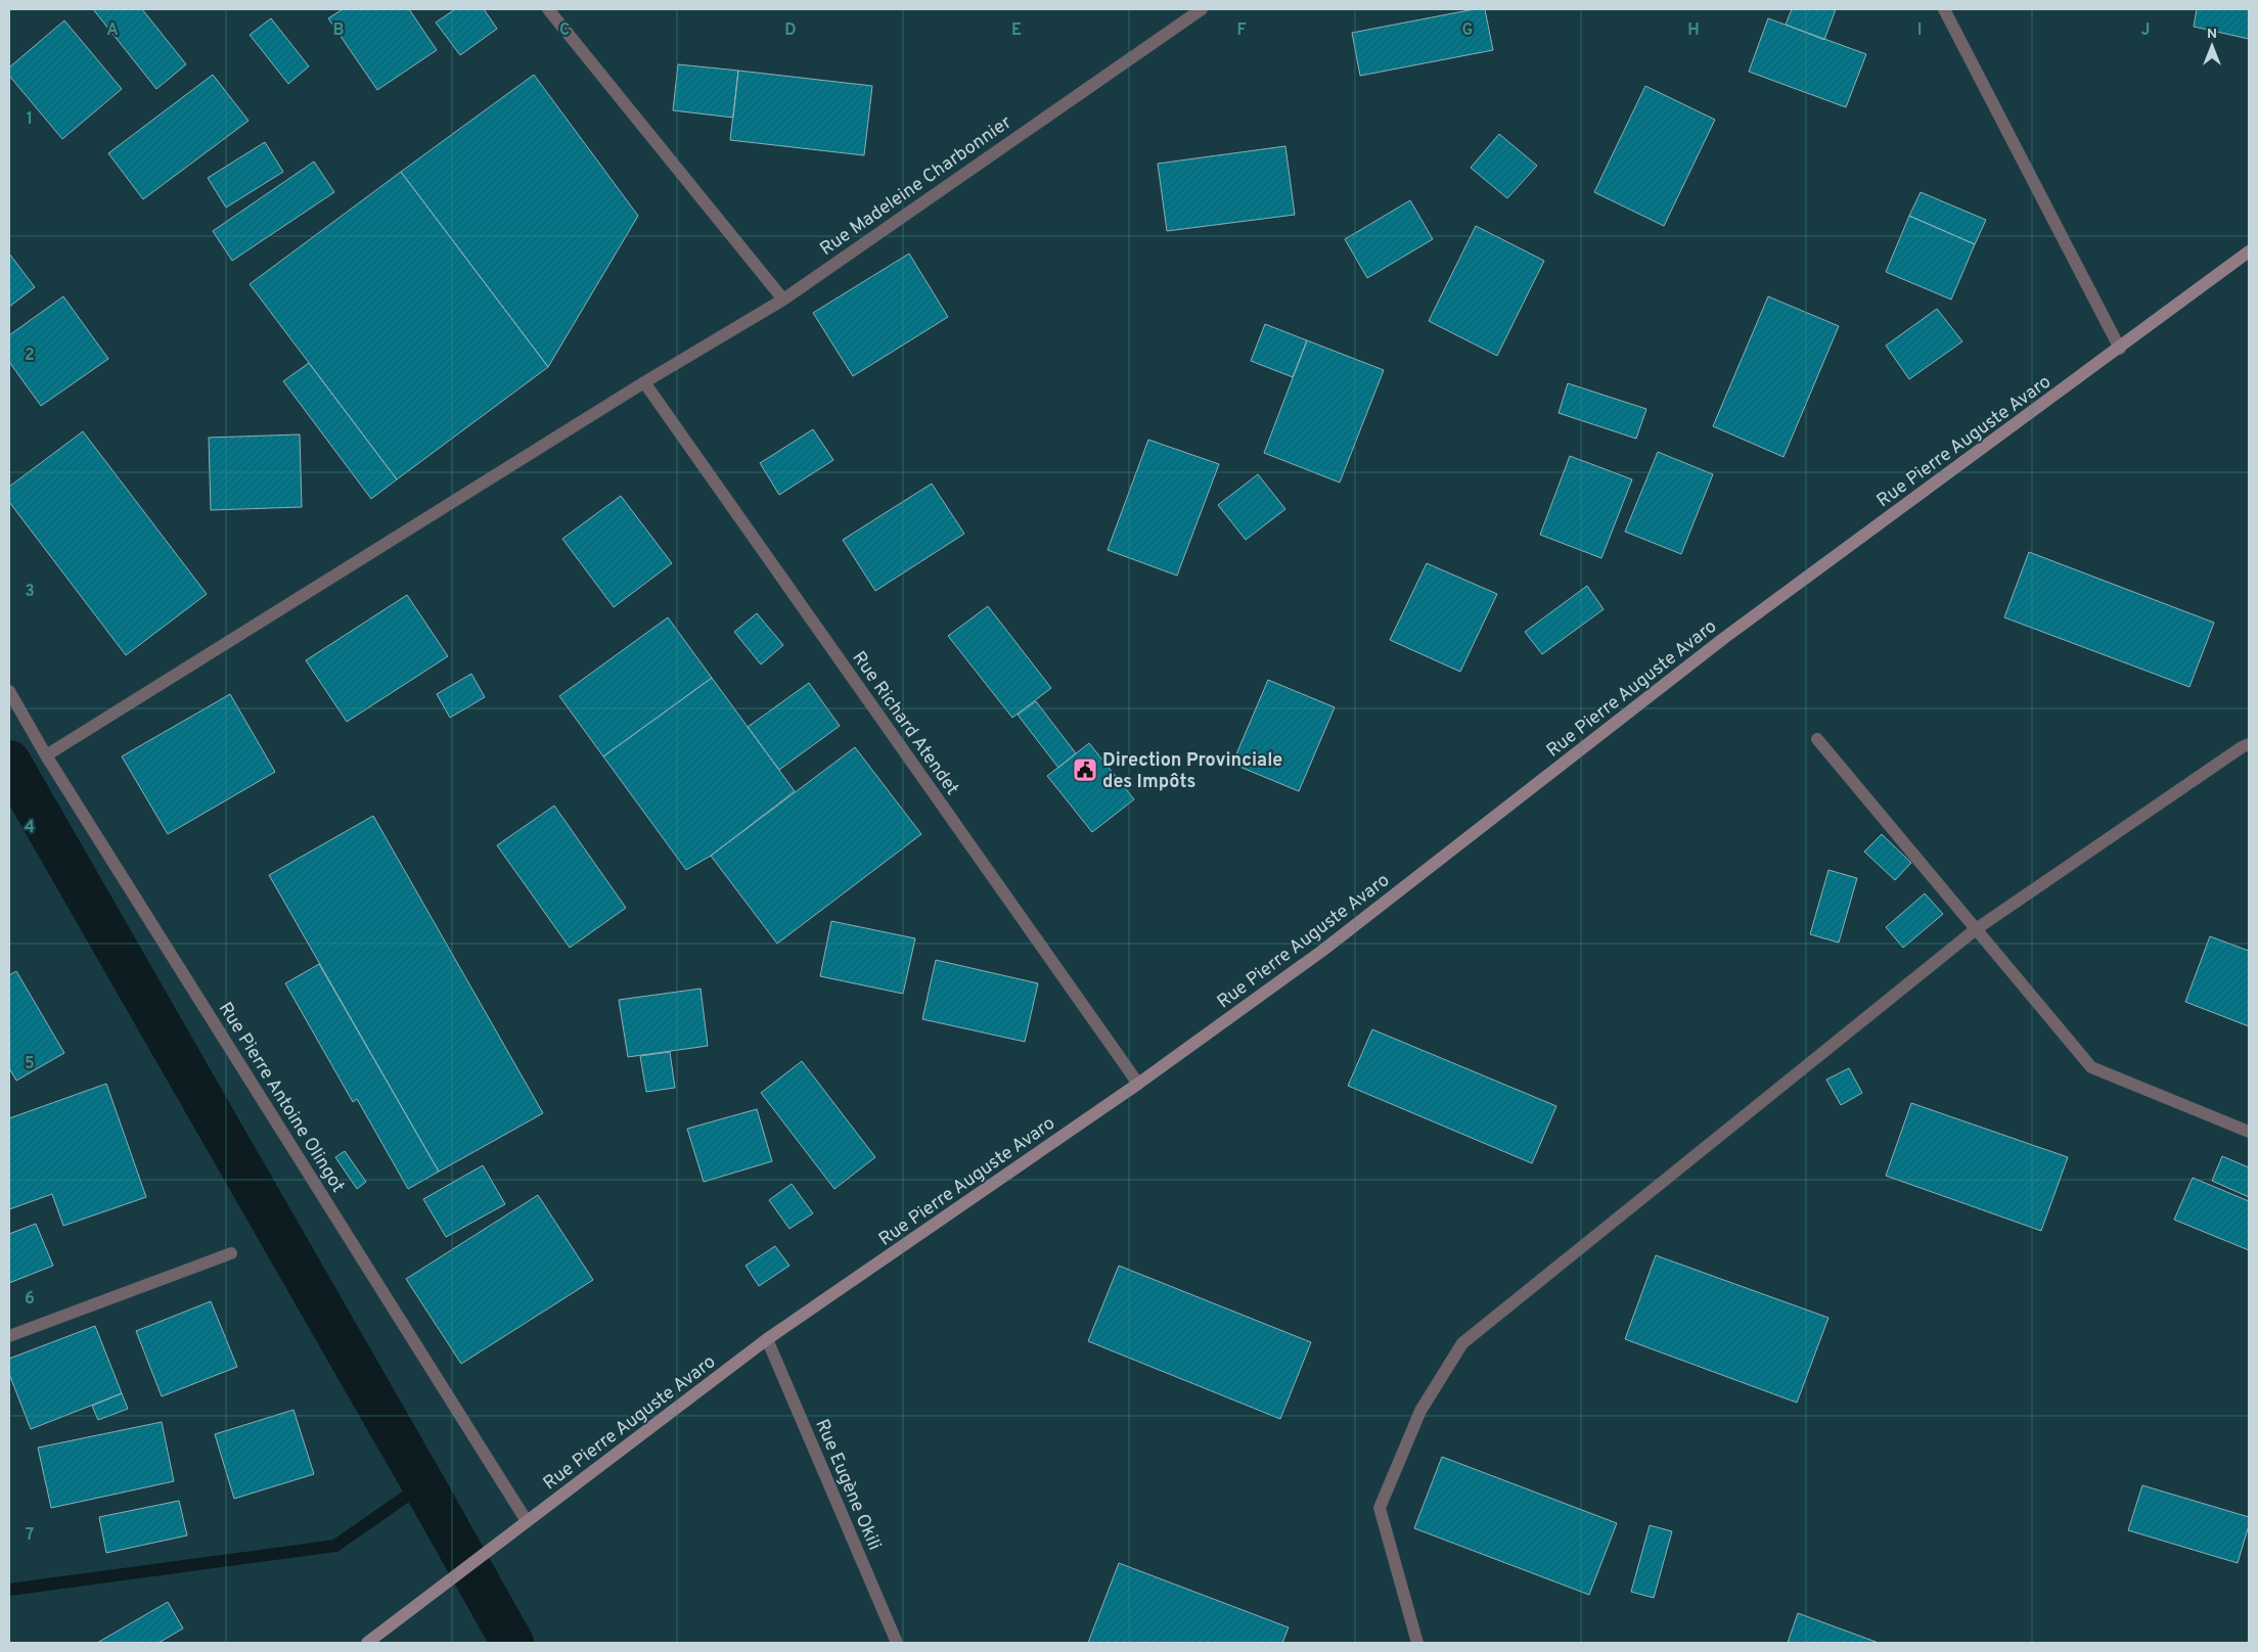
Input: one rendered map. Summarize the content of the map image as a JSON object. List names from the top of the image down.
{
  "streets": {
    "street": [
      "Rue Madeleine Charbonnier",
      "Rue Pierre Auguste Avaro",
      "Rue Richard Atendet",
      "Rue Pierre Antoine Olingot",
      "Rue Eugène Okili"
    ]
  },
  "crossings": [
    ["Rue Madeleine Charbonnier", "Rue Richard Atendet"],
    ["Rue Madeleine Charbonnier", "Rue Pierre Antoine Olingot"],
    ["Rue Pierre Auguste Avaro", "Rue Richard Atendet"],
    ["Rue Pierre Auguste Avaro", "Rue Pierre Antoine Olingot"],
    ["Rue Pierre Auguste Avaro", "Rue Eugène Okili"]
  ],
  "places": {
    "public building": ["Direction Provinciale des Impôts"]
  },
  "north": "top",
  "grid": {
    "columns": [
      "A",
      "B",
      "C",
      "D",
      "E",
      "F",
      "G",
      "H",
      "I",
      "J"
    ],
    "rows": [
      "1",
      "2",
      "3",
      "4",
      "5",
      "6",
      "7"
    ]
  }
}
